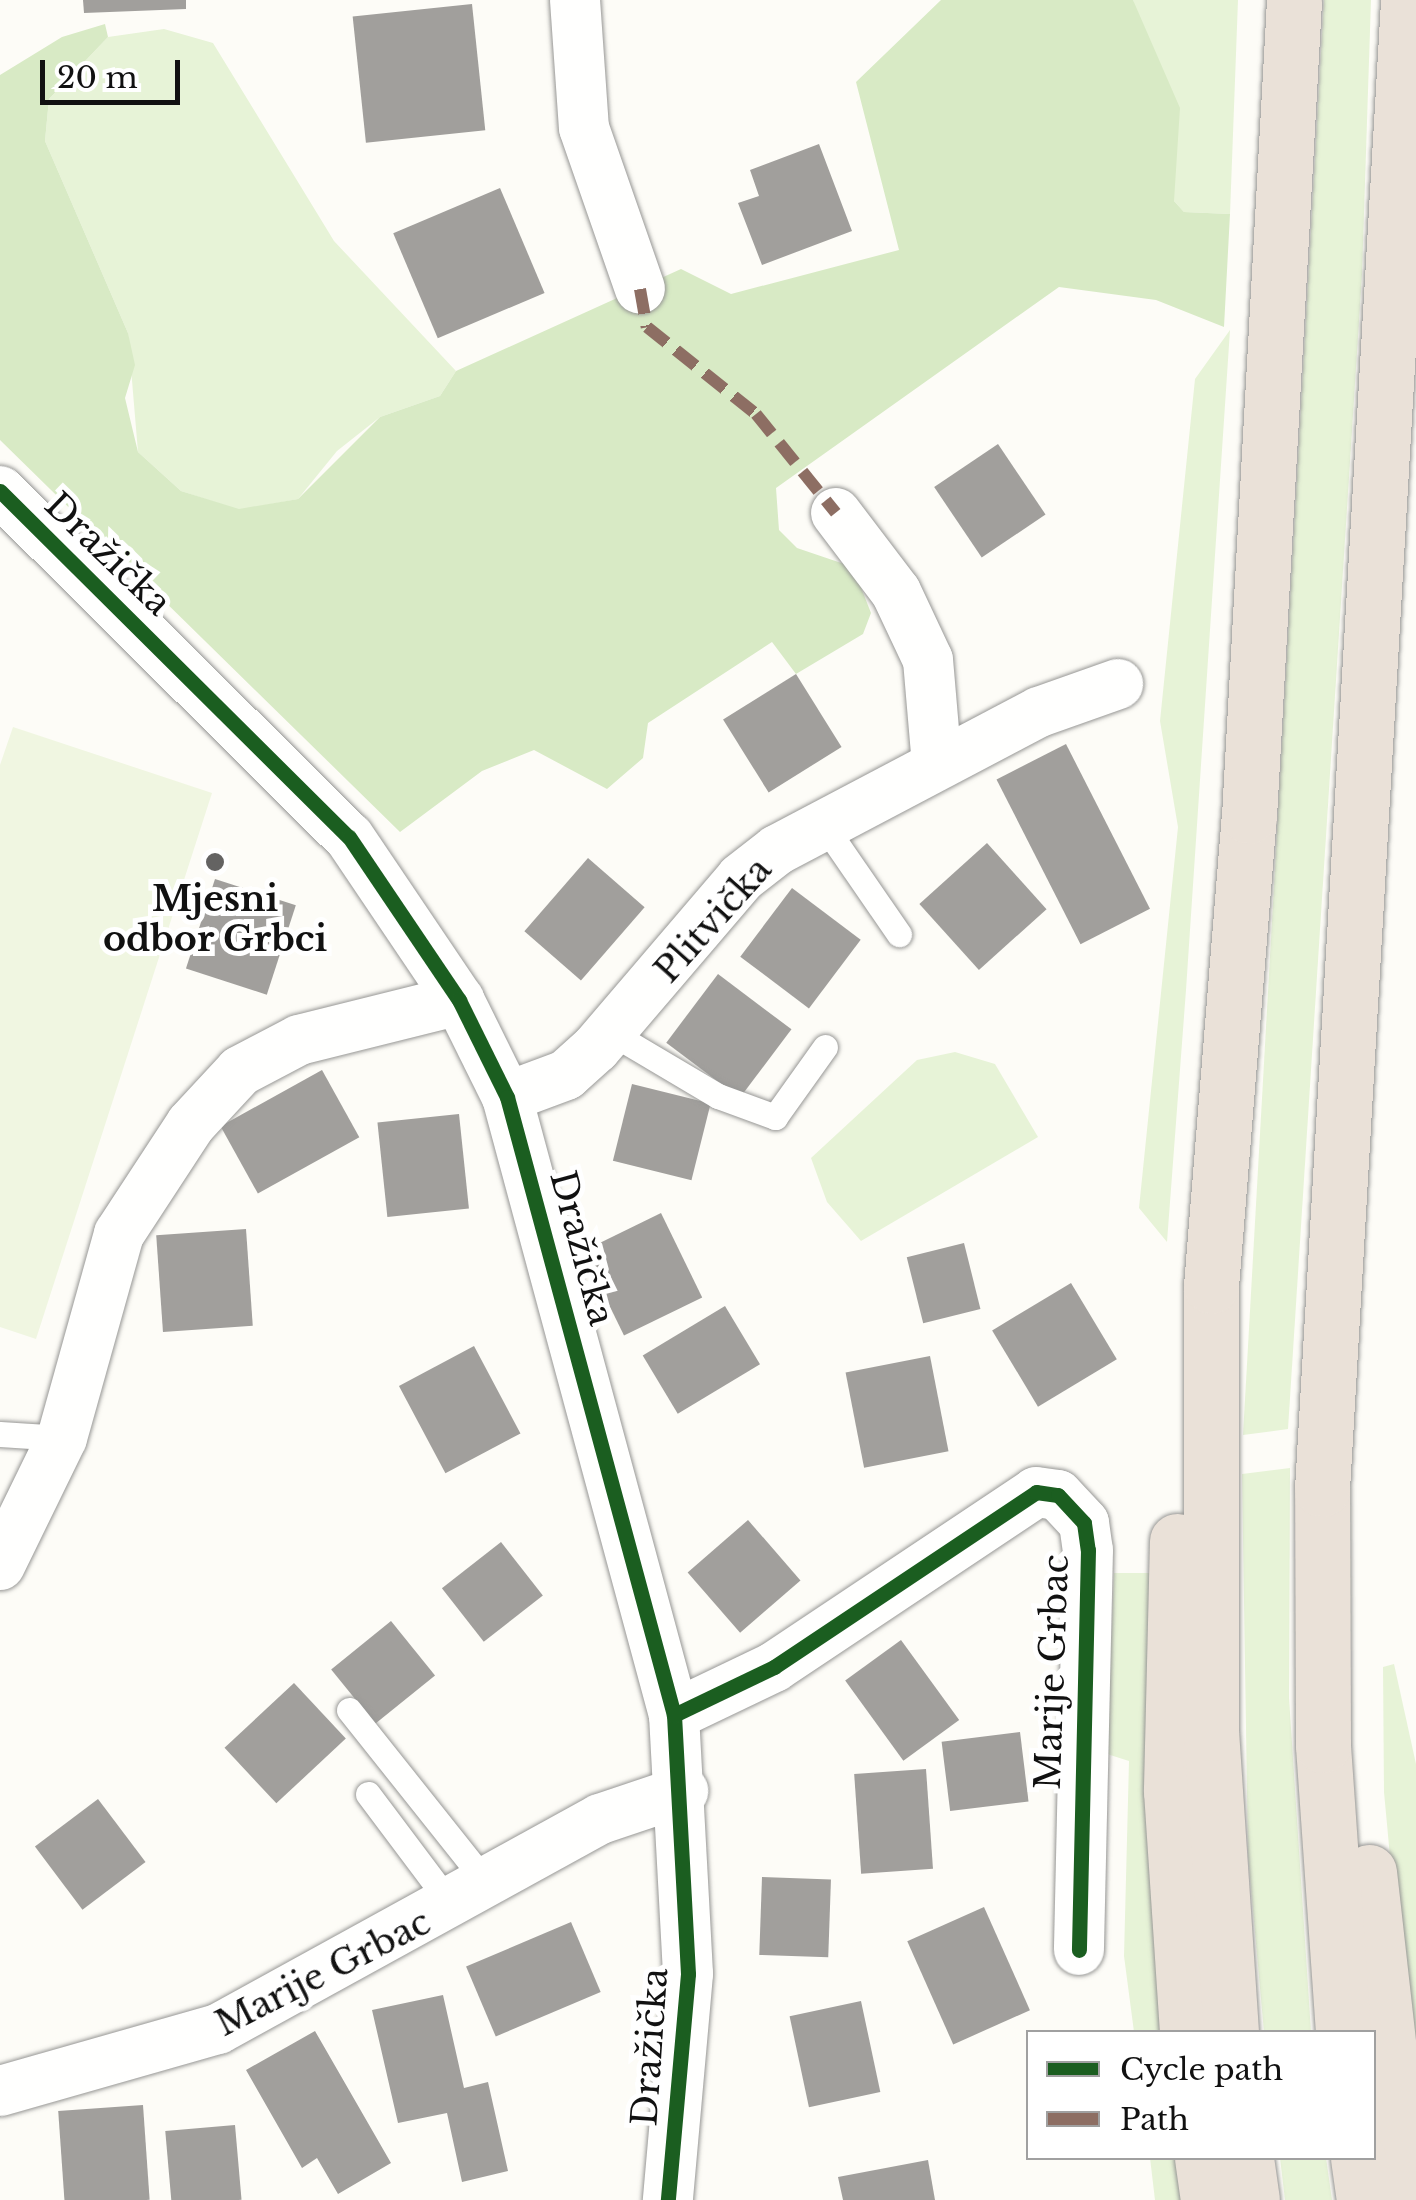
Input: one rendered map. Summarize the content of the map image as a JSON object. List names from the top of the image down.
{
  "streets": {
    "street": ["Dražička", "Plitvička", "Marije Grbac"]
  },
  "crossings": [
    ["Dražička", "Plitvička"],
    ["Dražička", "Marije Grbac"]
  ],
  "places": ["Mjesni odbor Grbci"],
  "legend": ["Cycle path", "Path"],
  "scale_bar": "20 m"
}
